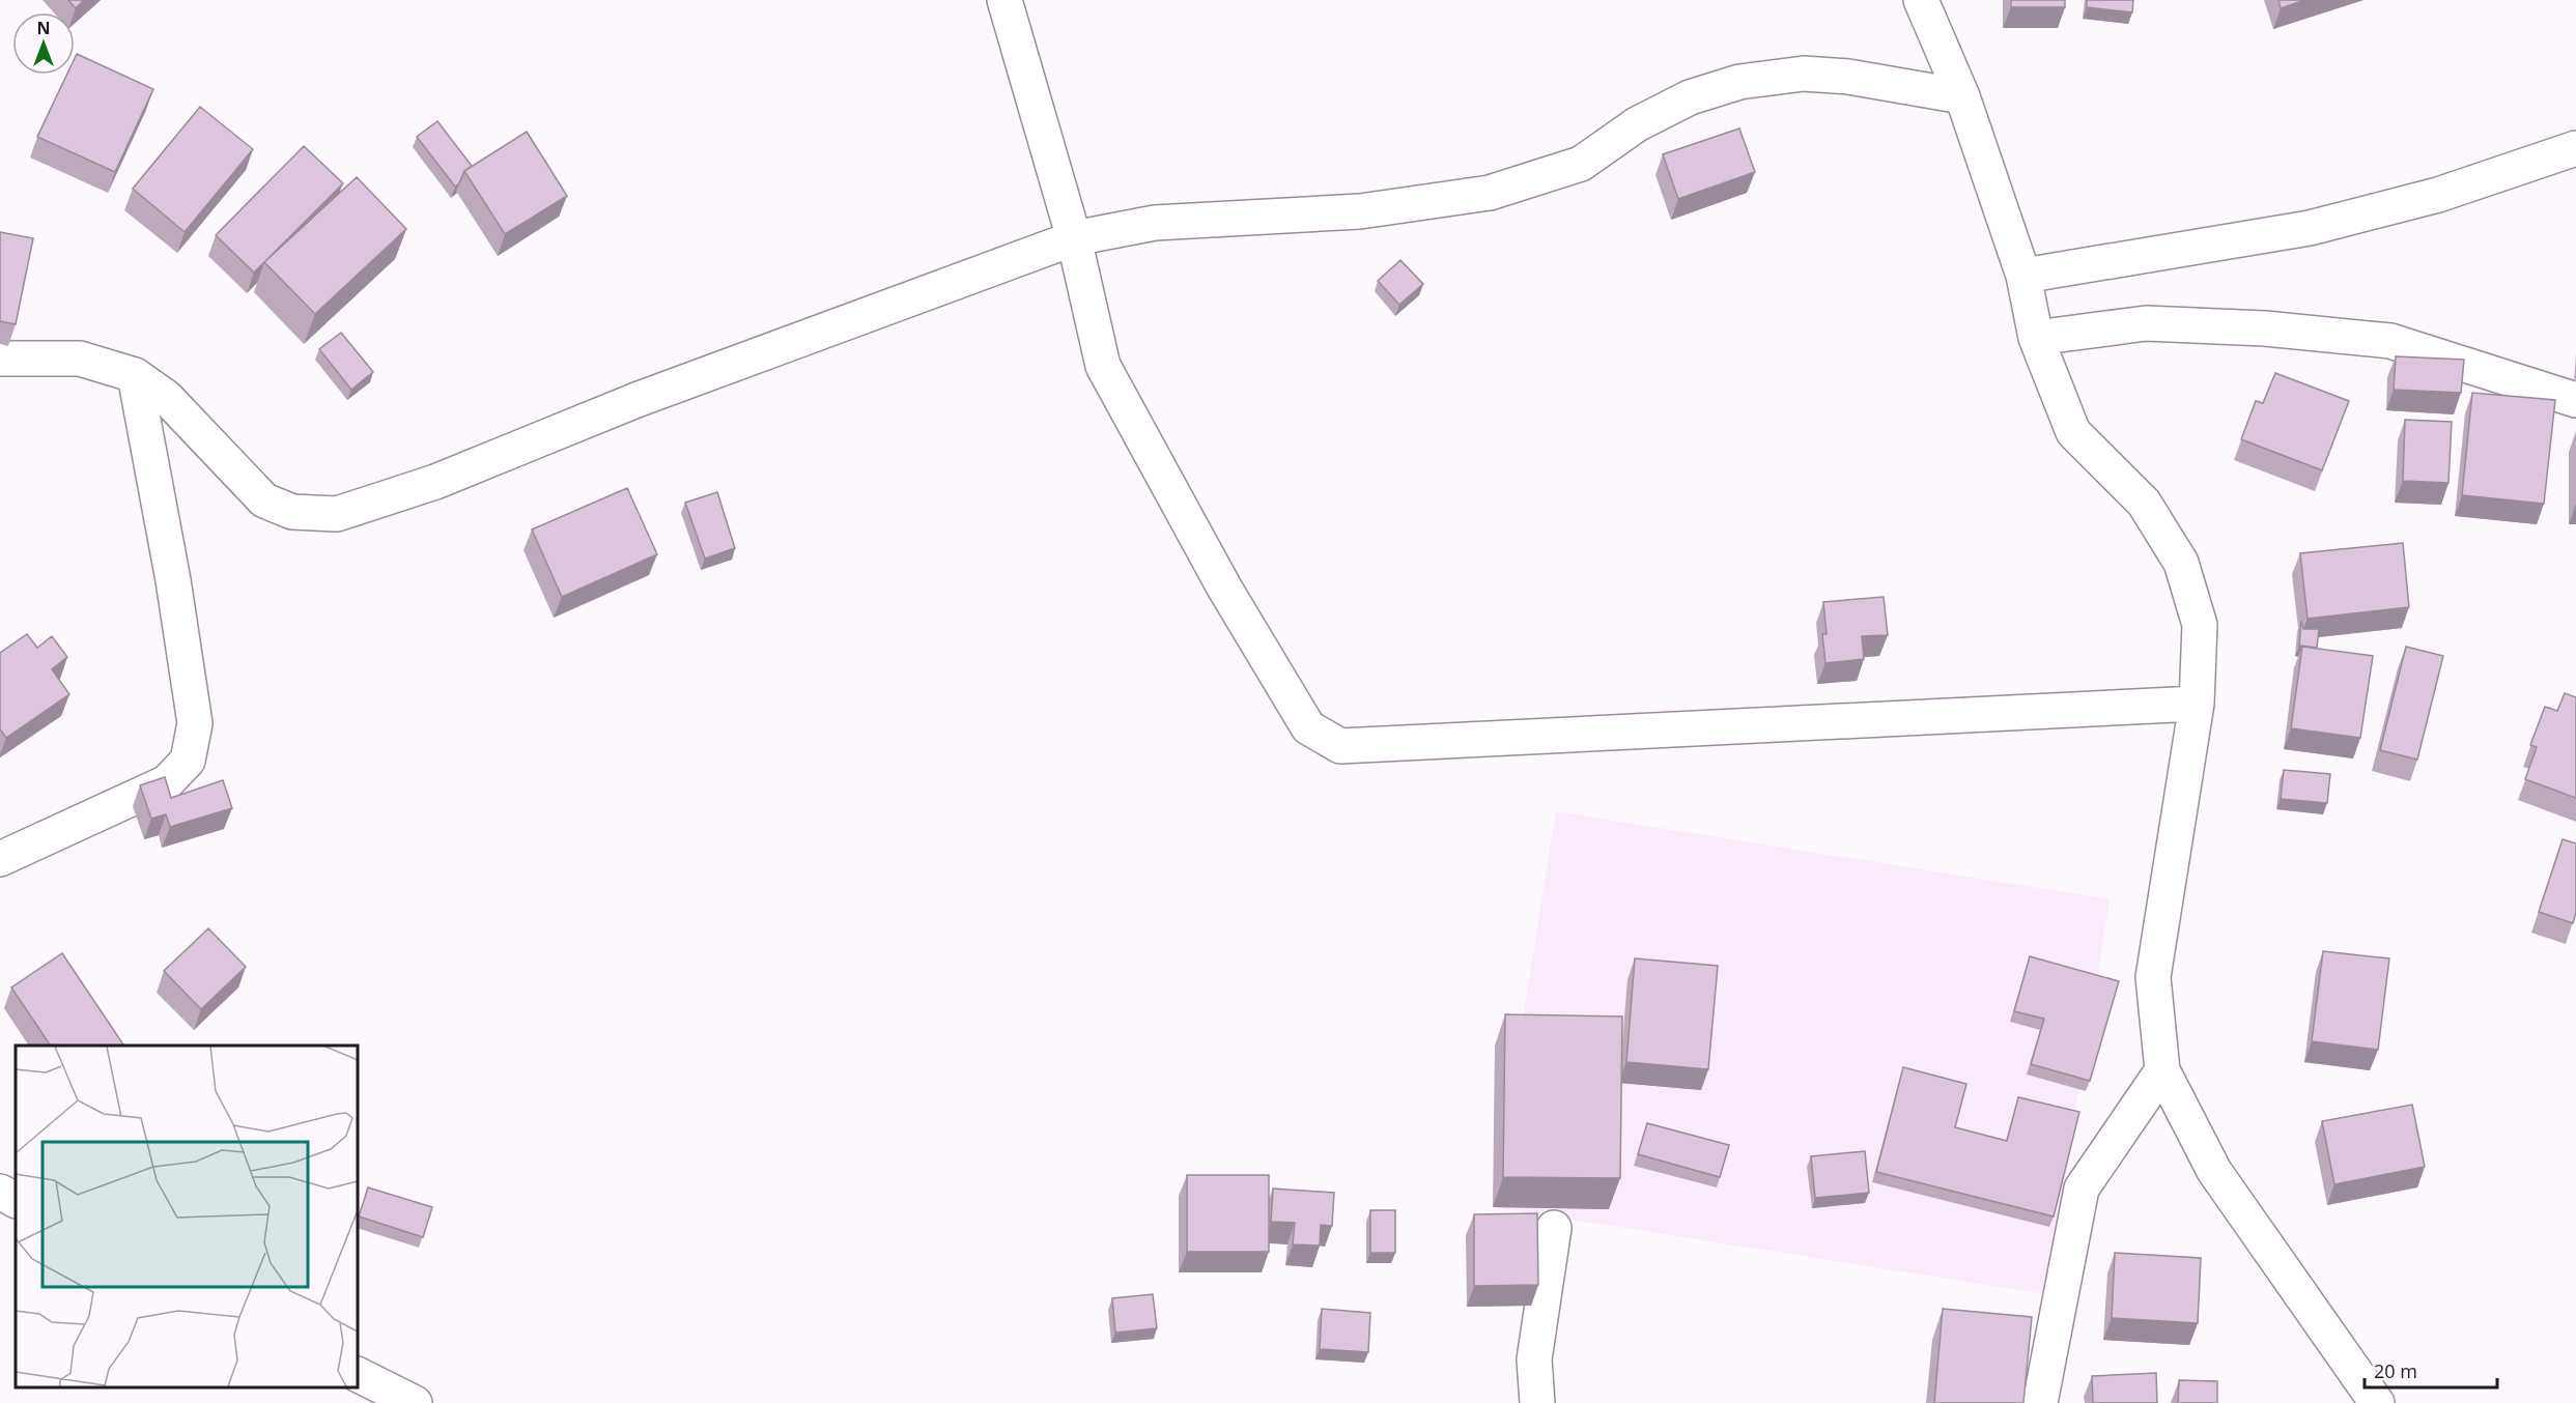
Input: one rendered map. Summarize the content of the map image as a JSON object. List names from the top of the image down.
{
  "scale_bar": "20 m",
  "north": "top"
}
